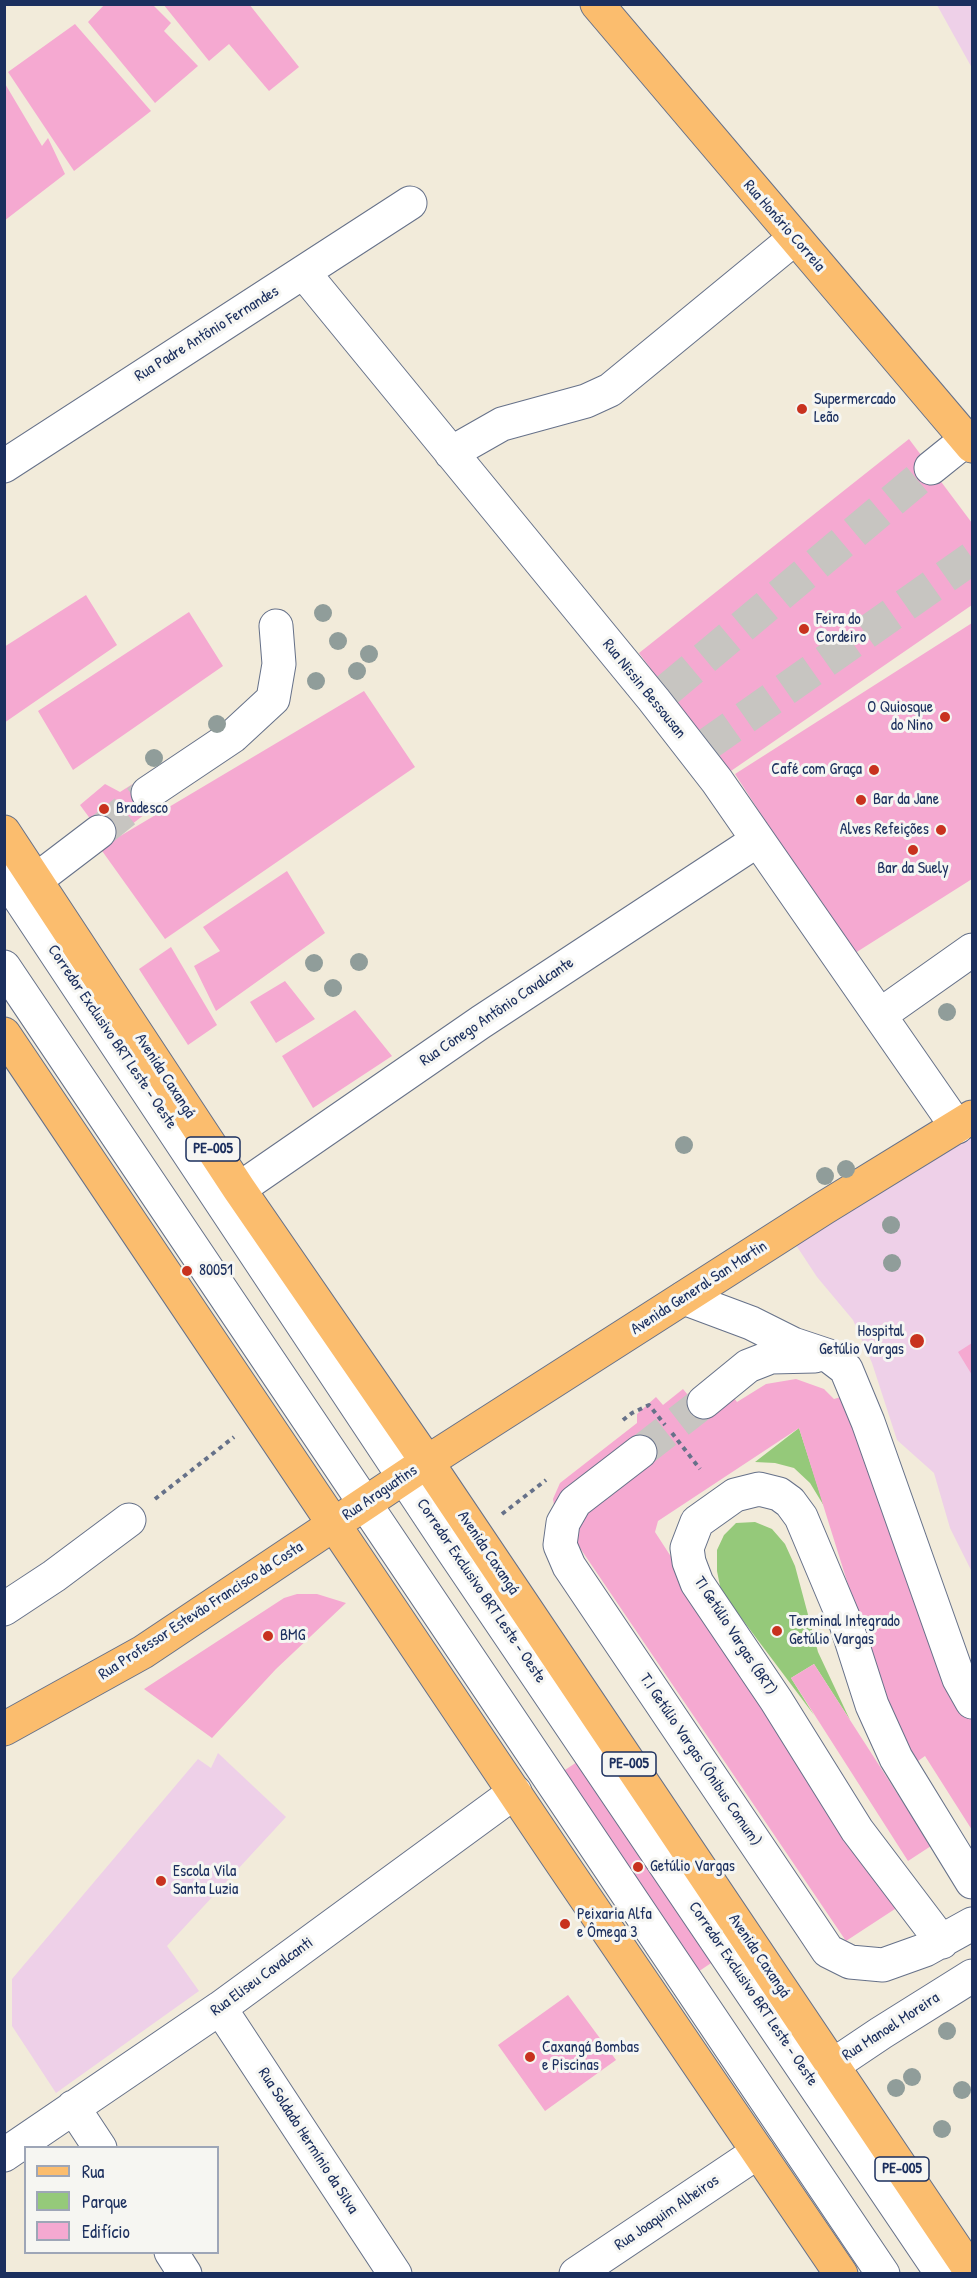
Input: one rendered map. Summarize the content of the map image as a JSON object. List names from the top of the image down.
{
  "streets": {
    "main road": [
      "Rua Honório Correia",
      "Avenida Caxangá",
      "PE-005",
      "Avenida General San Martin",
      "Rua Araguatins",
      "Rua Professor Estevão Francisco da Costa"
    ],
    "street": [
      "Rua Padre Antônio Fernandes",
      "Rua Nissin Bessousan",
      "Rua Cônego Antônio Cavalcante",
      "Corredor Exclusivo BRT Leste - Oeste",
      "TI Getúlio Vargas (BRT)",
      "T.I Getúlio Vargas (Ônibus Comum)",
      "Rua Eliseu Cavalcanti",
      "Rua Manoel Moreira",
      "Rua Soldado Hermínio da Silva",
      "Rua Joaquim Alheiros"
    ]
  },
  "crossings": [
    ["Rua Padre Antônio Fernandes", "Rua Nissin Bessousan"],
    ["Rua Nissin Bessousan", "Rua Cônego Antônio Cavalcante"],
    ["Rua Nissin Bessousan", "Avenida General San Martin"],
    ["Rua Cônego Antônio Cavalcante", "Avenida Caxangá"],
    ["Corredor Exclusivo BRT Leste - Oeste", "Avenida Caxangá"],
    ["Corredor Exclusivo BRT Leste - Oeste", "Avenida General San Martin"],
    ["Corredor Exclusivo BRT Leste - Oeste", "Rua Araguatins"],
    ["Corredor Exclusivo BRT Leste - Oeste", "Rua Manoel Moreira"],
    ["Avenida Caxangá", "Avenida General San Martin"],
    ["Avenida Caxangá", "Rua Araguatins"],
    ["Avenida Caxangá", "Rua Manoel Moreira"],
    ["Avenida General San Martin", "Rua Araguatins"],
    ["Rua Araguatins", "Rua Professor Estevão Francisco da Costa"],
    ["TI Getúlio Vargas (BRT)", "T.I Getúlio Vargas (Ônibus Comum)"],
    ["Rua Eliseu Cavalcanti", "Rua Soldado Hermínio da Silva"]
  ],
  "places": [
    "Supermercado Leão",
    "Feira do Cordeiro",
    "O Quiosque do Nino",
    "Café com Graça",
    "Bar da Jane",
    "Bradesco",
    "Alves Refeições",
    "Bar da Suely",
    "80051",
    "Hospital Getúlio Vargas",
    "Terminal Integrado Getúlio Vargas",
    "BMG",
    "Getúlio Vargas",
    "Escola Vila Santa Luzia",
    "Peixaria Alfa e Ômega 3",
    "Caxangá Bombas e Piscinas"
  ],
  "legend": ["Rua", "Parque", "Edifício"]
}
